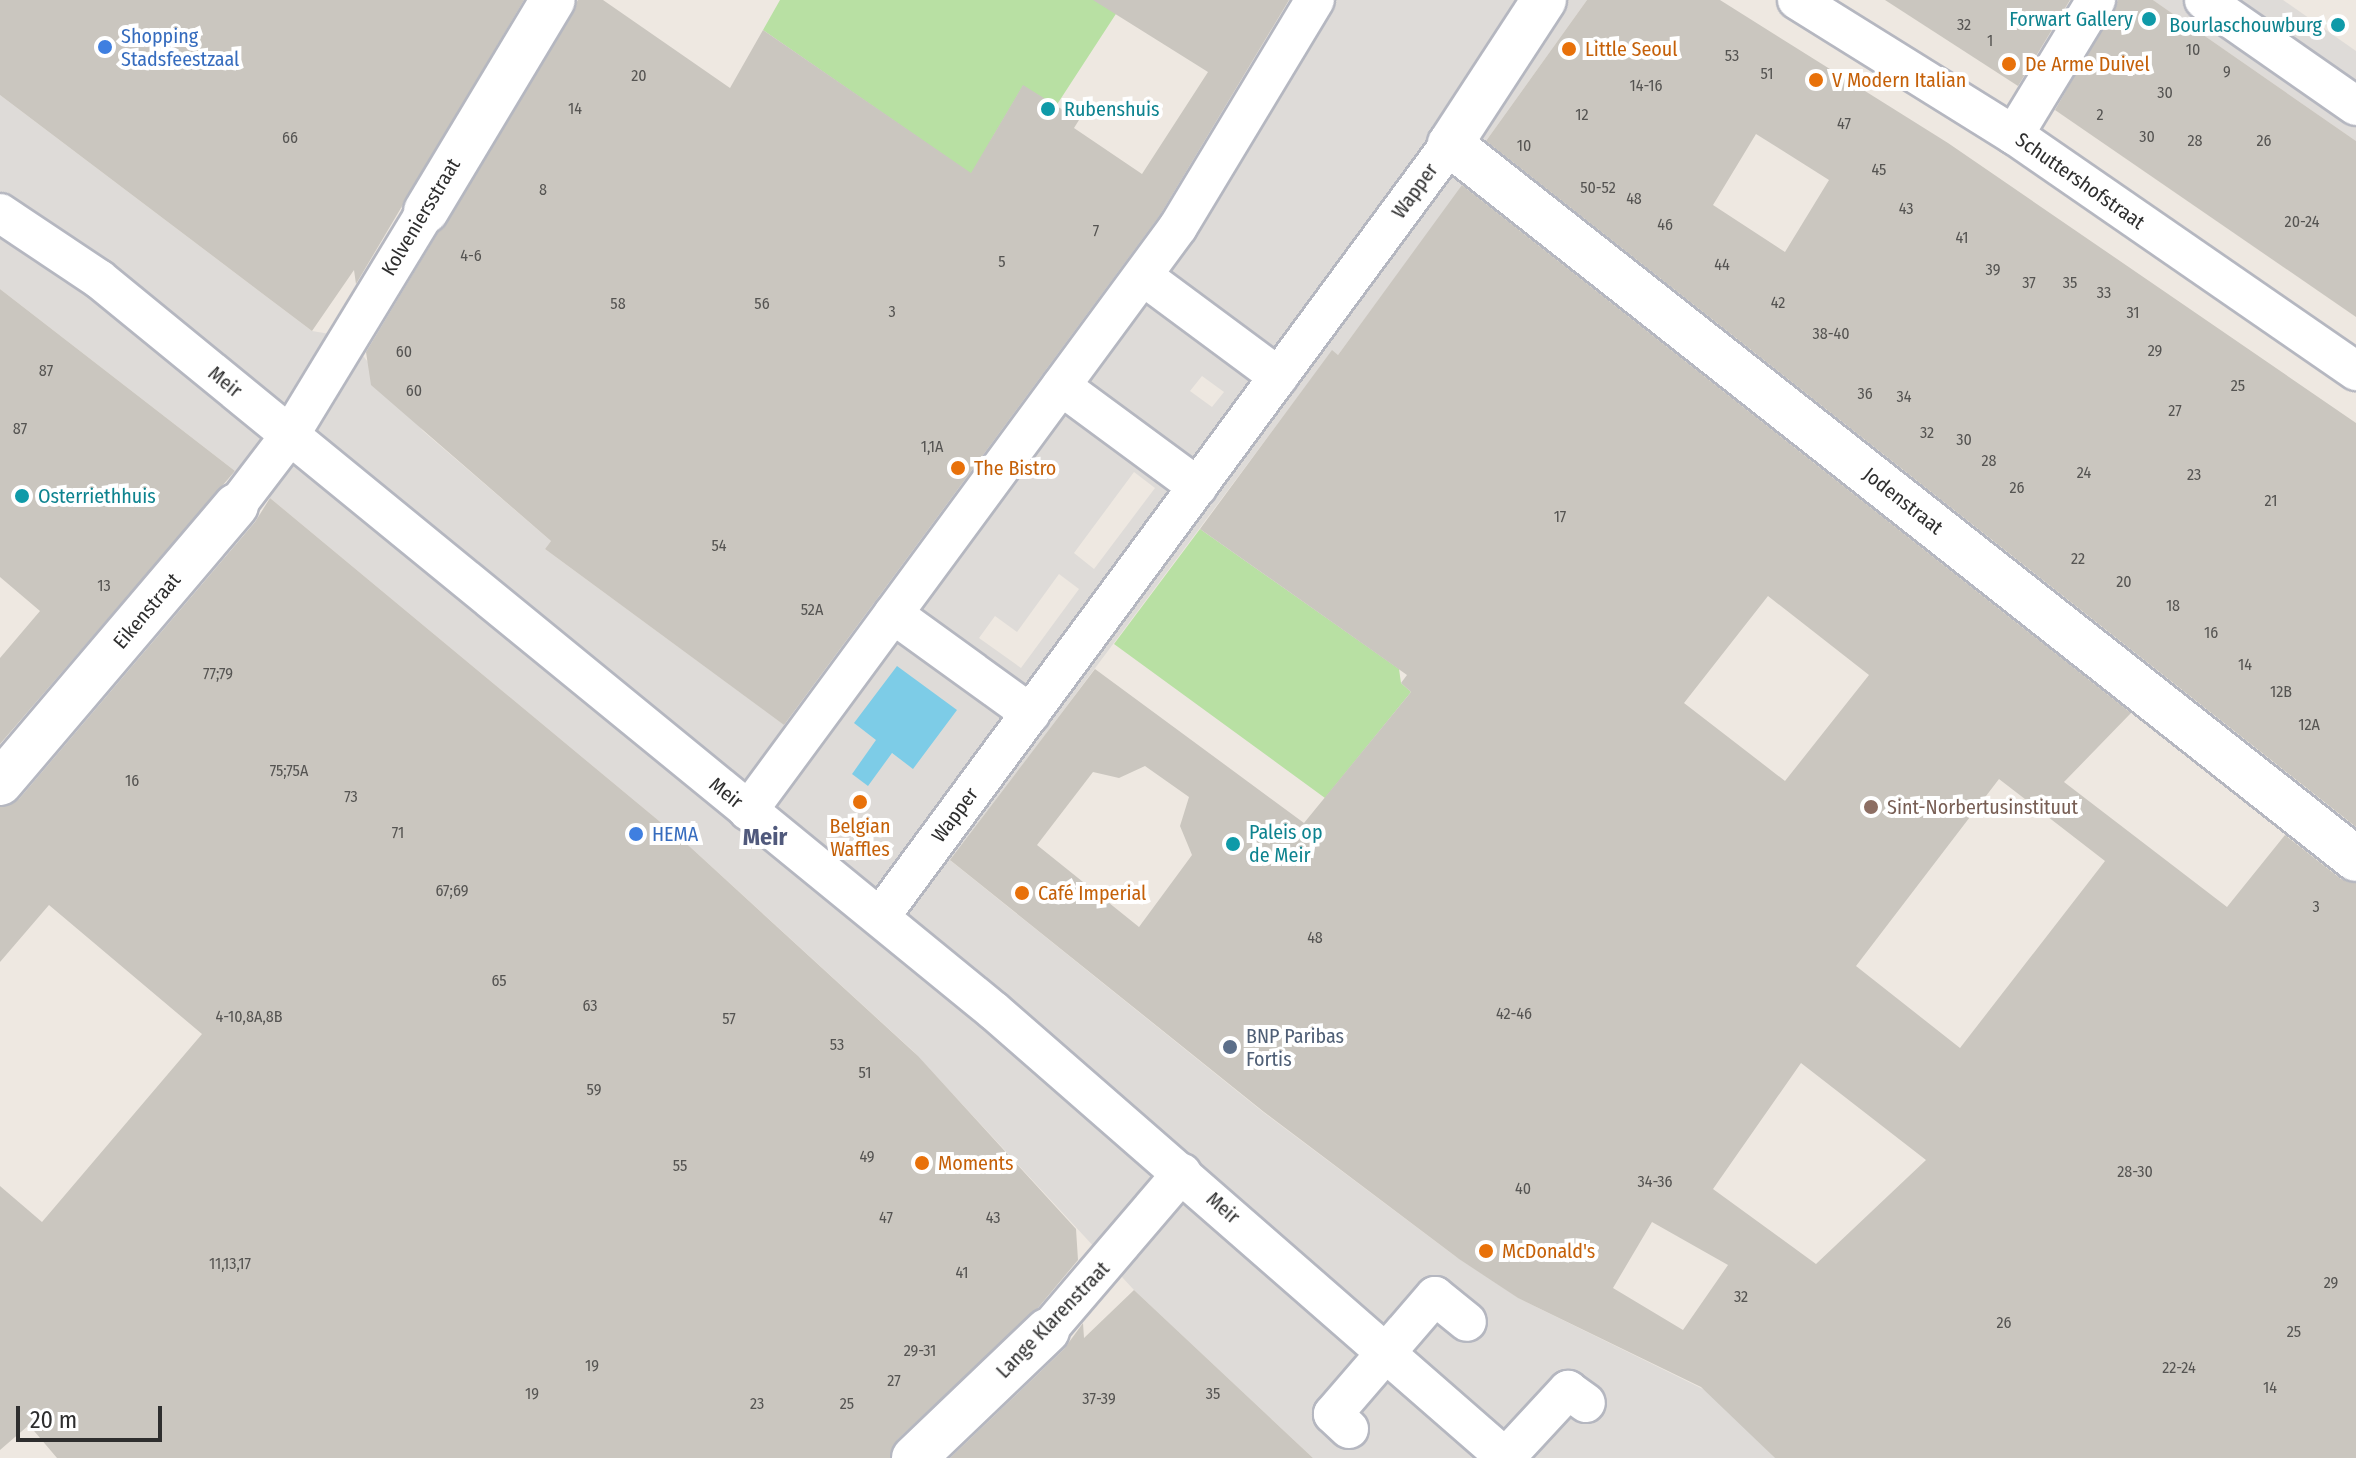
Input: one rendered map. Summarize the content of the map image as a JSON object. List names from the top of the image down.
{
  "streets": {
    "street": [
      "Schuttershofstraat",
      "Wapper",
      "Kolveniersstraat",
      "Meir",
      "Jodenstraat",
      "Eikenstraat",
      "Lange Klarenstraat"
    ]
  },
  "crossings": [
    ["Wapper", "Meir"],
    ["Wapper", "Jodenstraat"],
    ["Kolveniersstraat", "Meir"],
    ["Kolveniersstraat", "Eikenstraat"],
    ["Meir", "Eikenstraat"],
    ["Meir", "Lange Klarenstraat"]
  ],
  "districts": ["Meir"],
  "places": [
    "Forwart Gallery",
    "Bourlaschouwburg",
    "Shopping Stadsfeestzaal",
    "Little Seoul",
    "De Arme Duivel",
    "V Modern Italian",
    "Rubenshuis",
    "The Bistro",
    "Osterriethhuis",
    "Belgian Waffles",
    "Sint-Norbertusinstituut",
    "HEMA",
    "Paleis op de Meir",
    "Café Imperial",
    "BNP Paribas Fortis",
    "Moments",
    "McDonald's"
  ],
  "house_numbers": [
    "32",
    "1",
    "10",
    "53",
    "9",
    "51",
    "20",
    "14-16",
    "30",
    "14",
    "12",
    "2",
    "47",
    "30",
    "66",
    "28",
    "26",
    "10",
    "45",
    "50-52",
    "8",
    "48",
    "43",
    "20-24",
    "46",
    "7",
    "41",
    "4-6",
    "5",
    "44",
    "39",
    "37",
    "35",
    "33",
    "42",
    "58",
    "56",
    "3",
    "31",
    "38-40",
    "29",
    "60",
    "87",
    "25",
    "60",
    "36",
    "34",
    "27",
    "87",
    "32",
    "30",
    "1,1A",
    "28",
    "24",
    "23",
    "26",
    "21",
    "17",
    "54",
    "22",
    "20",
    "13",
    "18",
    "52A",
    "16",
    "14",
    "77;79",
    "12B",
    "12A",
    "75;75A",
    "16",
    "73",
    "71",
    "67;69",
    "3",
    "48",
    "65",
    "63",
    "42-46",
    "4-10,8A,8B",
    "57",
    "53",
    "51",
    "59",
    "49",
    "55",
    "28-30",
    "34-36",
    "40",
    "47",
    "43",
    "11,13,17",
    "41",
    "29",
    "32",
    "26",
    "25",
    "29-31",
    "19",
    "22-24",
    "27",
    "14",
    "19",
    "35",
    "37-39",
    "23",
    "25"
  ],
  "scale_bar": "20 m"
}
